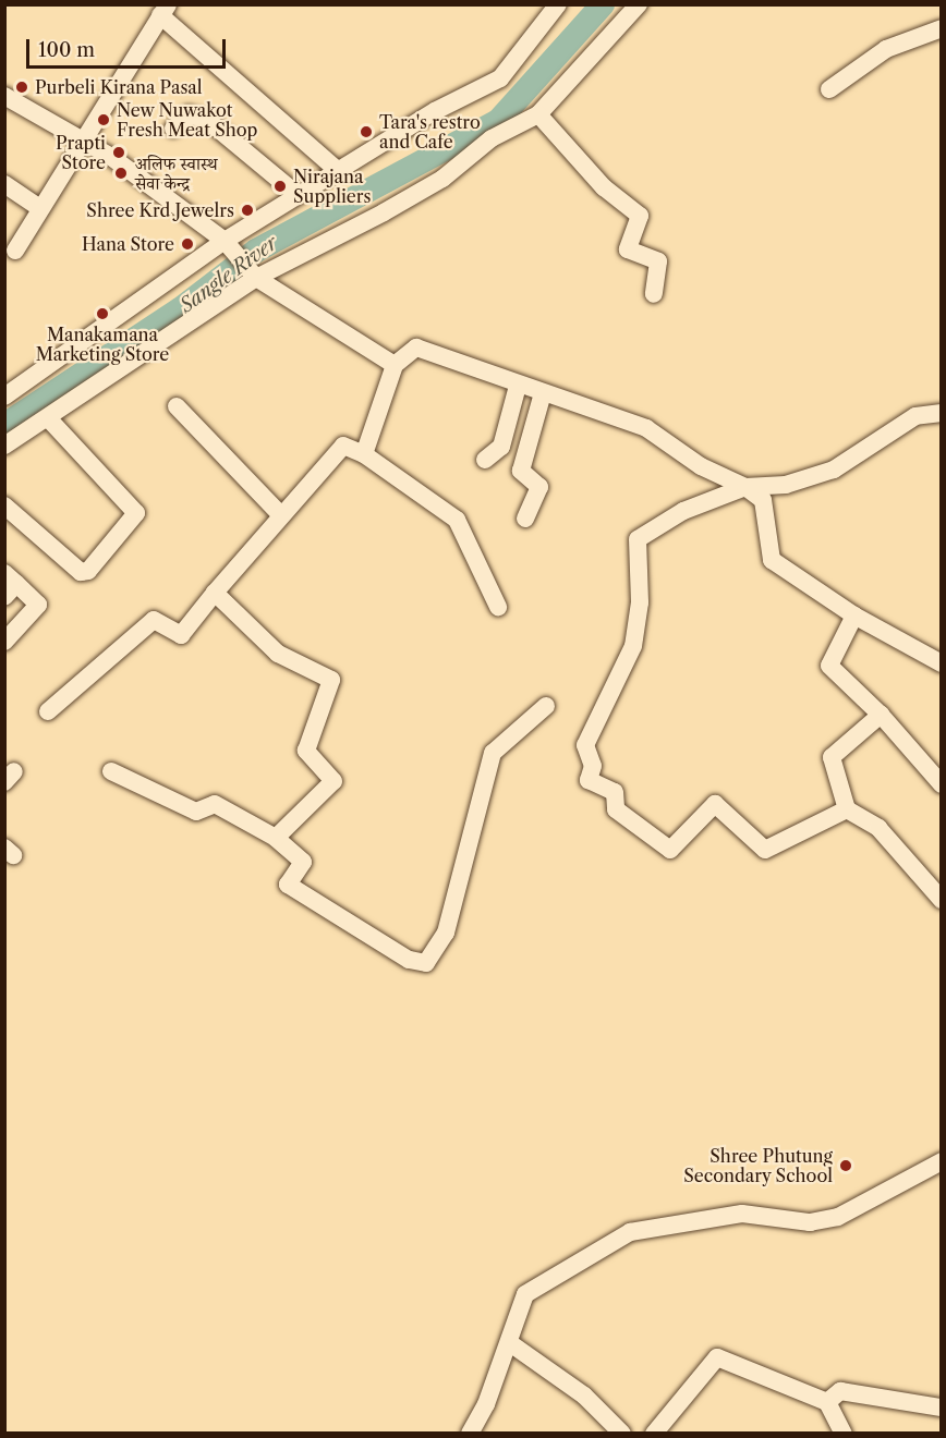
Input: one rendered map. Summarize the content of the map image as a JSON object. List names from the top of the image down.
{
  "water": ["Sangle River"],
  "places": [
    "Purbeli Kirana Pasal",
    "New Nuwakot Fresh Meat Shop",
    "Tara's restro and Cafe",
    "Prapti Store",
    "अलिफ स्वास्थ सेवा केन्द्र",
    "Nirajana Suppliers",
    "Shree Krd Jewelrs",
    "Hana Store",
    "Manakamana Marketing Store",
    "Shree Phutung Secondary School"
  ],
  "scale_bar": "100 m"
}
